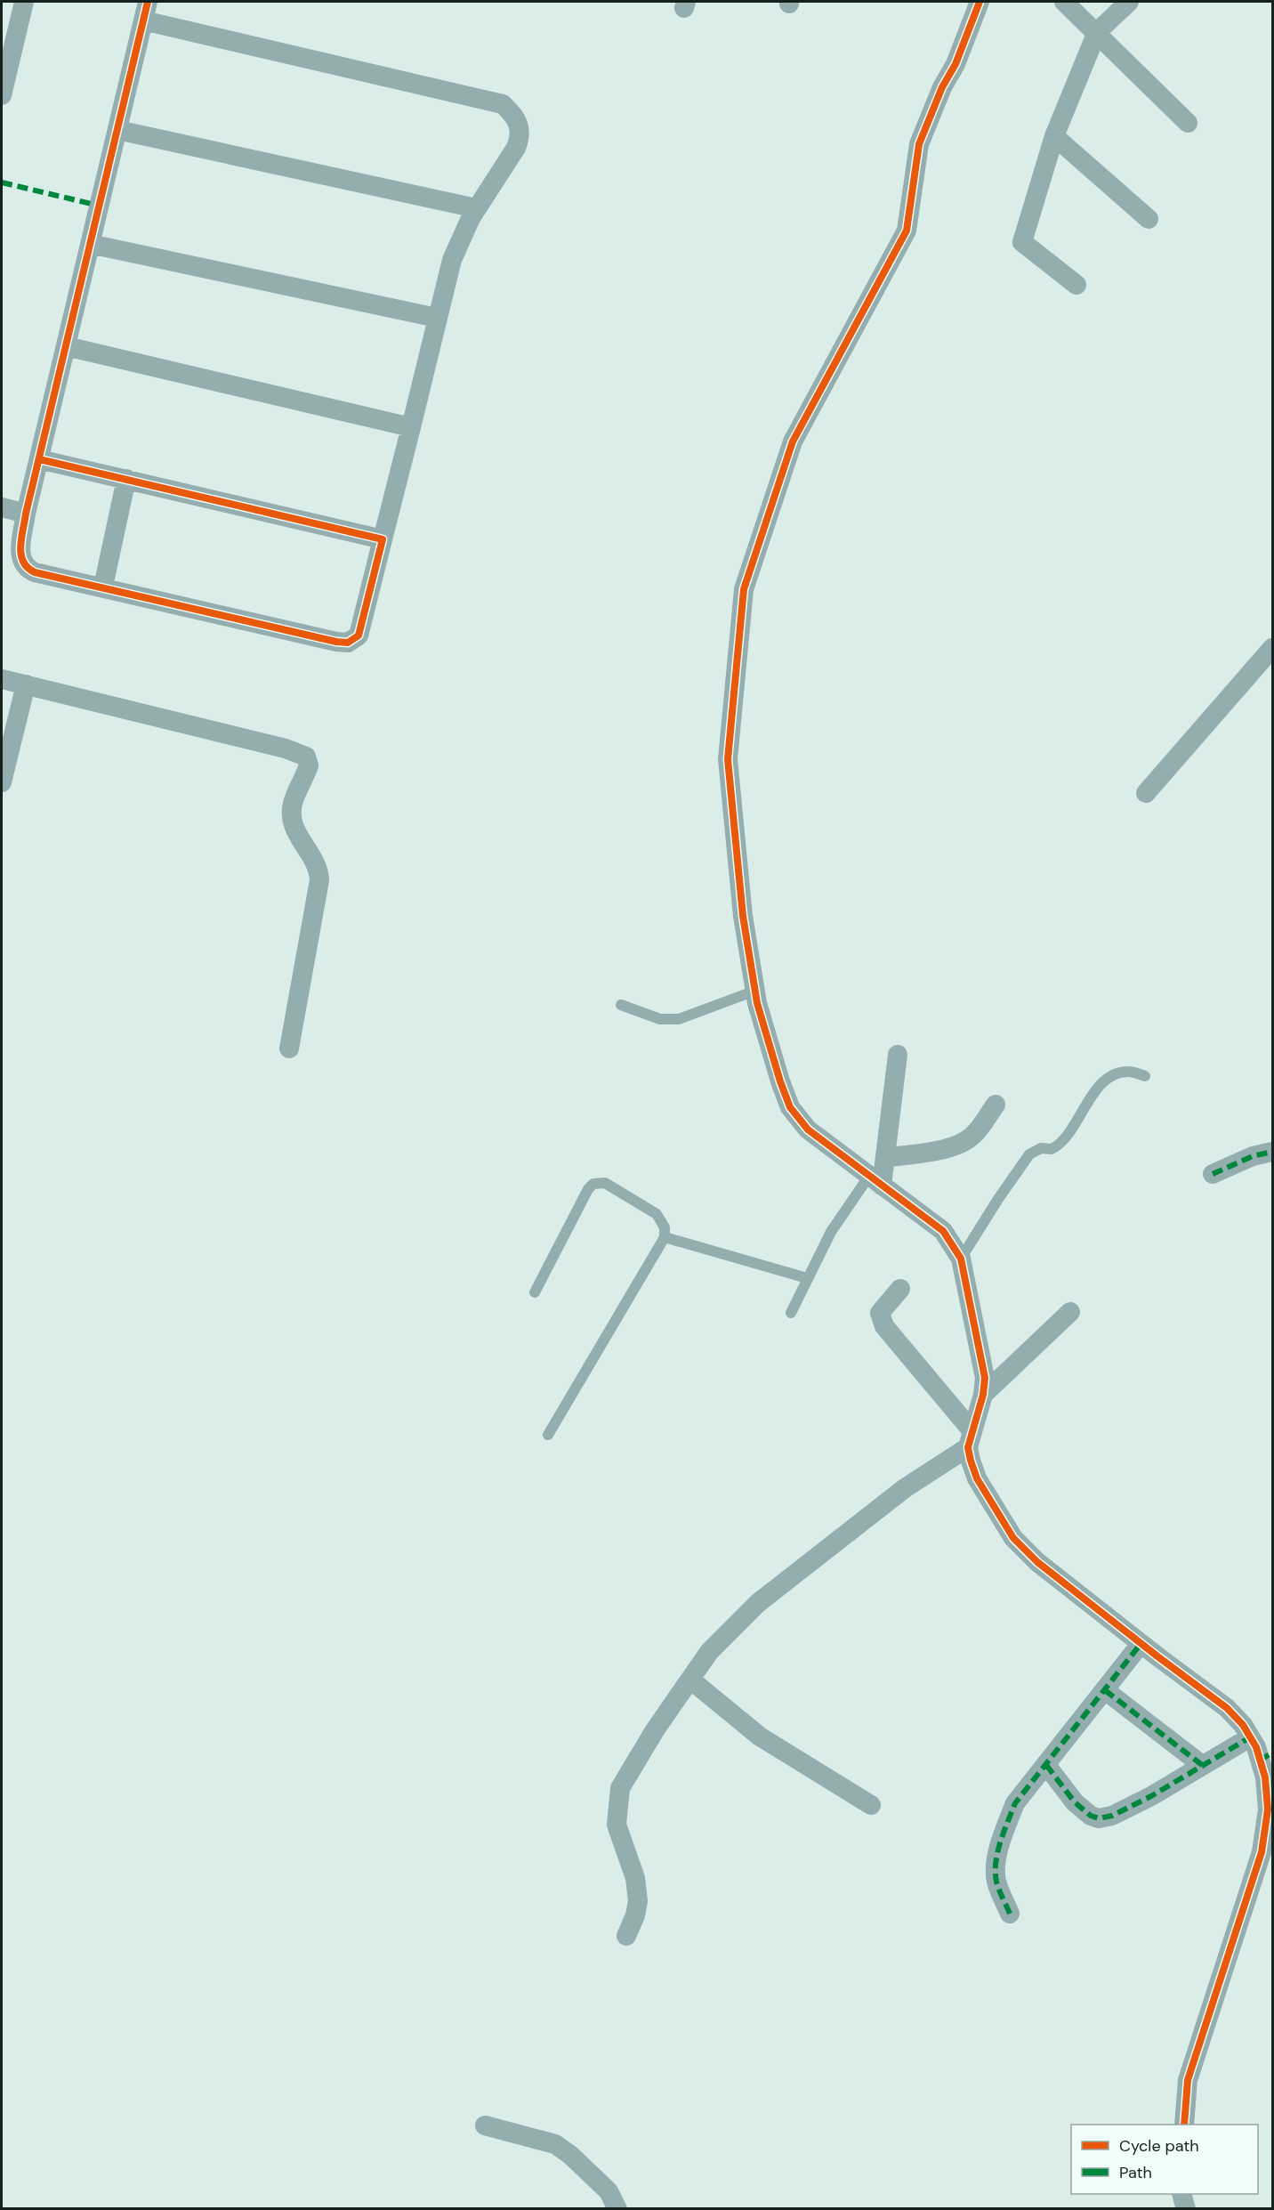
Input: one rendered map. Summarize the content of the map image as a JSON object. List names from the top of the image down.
{
  "legend": ["Cycle path", "Path"]
}
